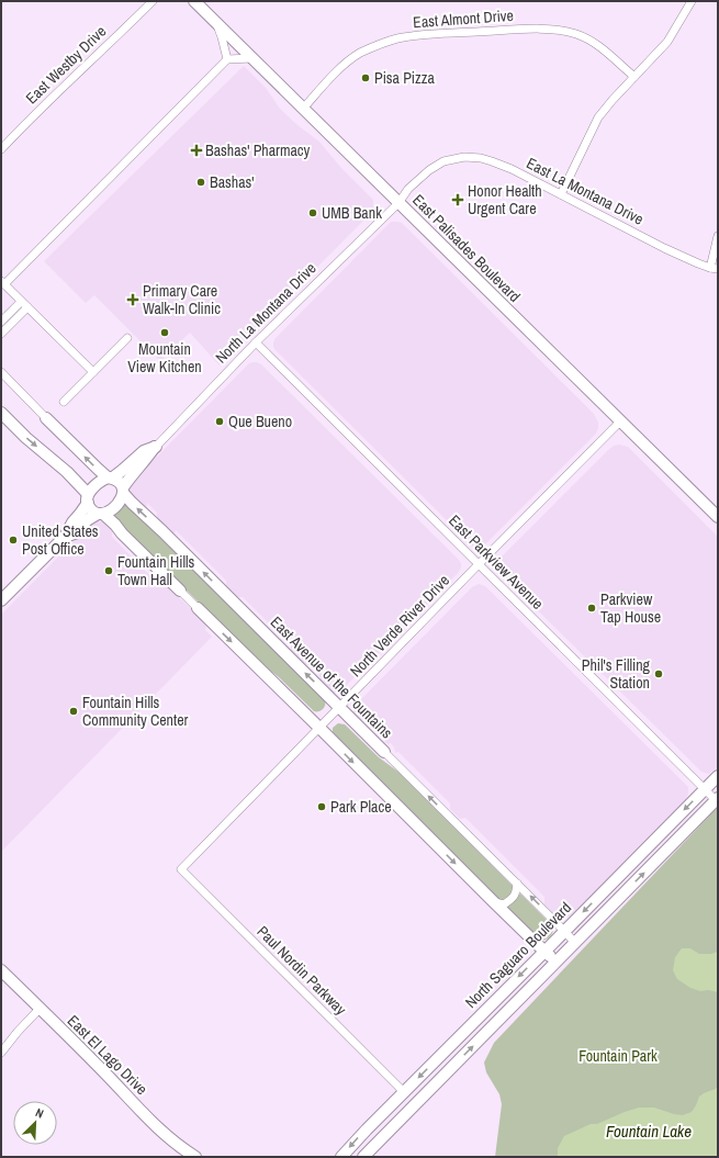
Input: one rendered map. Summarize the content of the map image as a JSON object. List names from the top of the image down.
{
  "streets": {
    "street": [
      "East Almont Drive",
      "East Westby Drive",
      "East La Montana Drive",
      "East Palisades Boulevard",
      "North La Montana Drive",
      "East Parkview Avenue",
      "North Verde River Drive",
      "East Avenue of the Fountains",
      "North Saguaro Boulevard",
      "Paul Nordin Parkway",
      "East El Lago Drive"
    ]
  },
  "crossings": [
    ["East Almont Drive", "East Palisades Boulevard"],
    ["East La Montana Drive", "East Palisades Boulevard"],
    ["East La Montana Drive", "North La Montana Drive"],
    ["East Palisades Boulevard", "North La Montana Drive"],
    ["East Palisades Boulevard", "North Verde River Drive"],
    ["North La Montana Drive", "East Parkview Avenue"],
    ["North La Montana Drive", "East Avenue of the Fountains"],
    ["East Parkview Avenue", "North Verde River Drive"],
    ["East Parkview Avenue", "North Saguaro Boulevard"],
    ["North Verde River Drive", "East Avenue of the Fountains"],
    ["North Verde River Drive", "Paul Nordin Parkway"],
    ["East Avenue of the Fountains", "North Saguaro Boulevard"],
    ["North Saguaro Boulevard", "Paul Nordin Parkway"]
  ],
  "water": ["Fountain Lake"],
  "parks": ["Fountain Park"],
  "places": {
    "other": [
      "Pisa Pizza",
      "Bashas'",
      "UMB Bank",
      "Mountain View Kitchen",
      "Que Bueno",
      "United States Post Office",
      "Fountain Hills Town Hall",
      "Parkview Tap House",
      "Phil's Filling Station",
      "Fountain Hills Community Center",
      "Park Place"
    ],
    "health": ["Bashas' Pharmacy", "Honor Health Urgent Care", "Primary Care Walk-In Clinic"]
  },
  "north": "top right"
}
